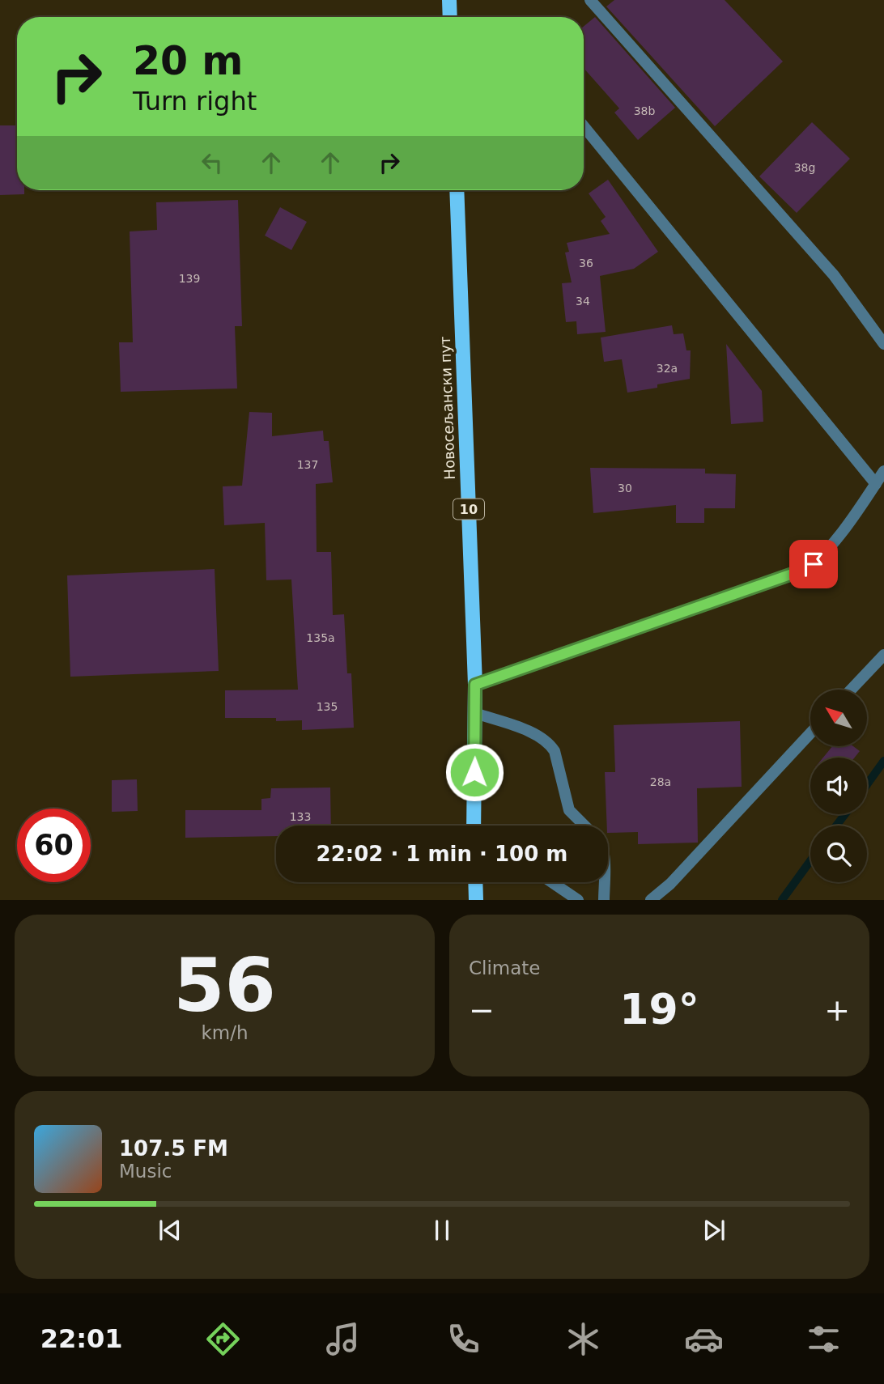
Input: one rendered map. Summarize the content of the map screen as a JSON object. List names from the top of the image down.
{
  "streets": {
    "main road": ["Новосељански пут", "10"]
  },
  "house_numbers": [
    "38b",
    "38g",
    "36",
    "139",
    "34",
    "32a",
    "137",
    "30",
    "135a",
    "135",
    "28a",
    "133"
  ],
  "north": "top left",
  "page": {
    "turn": ["20 m", "Turn right"],
    "limit": "60",
    "trip": "22:02 · 1 min · 100 m",
    "tile": [
      ["56", "km/h"],
      "Climate"
    ],
    "heat": ["−", "19°", "+"],
    "song": ["107.5 FM", "Music"],
    "tabs": "22:01"
  }
}
